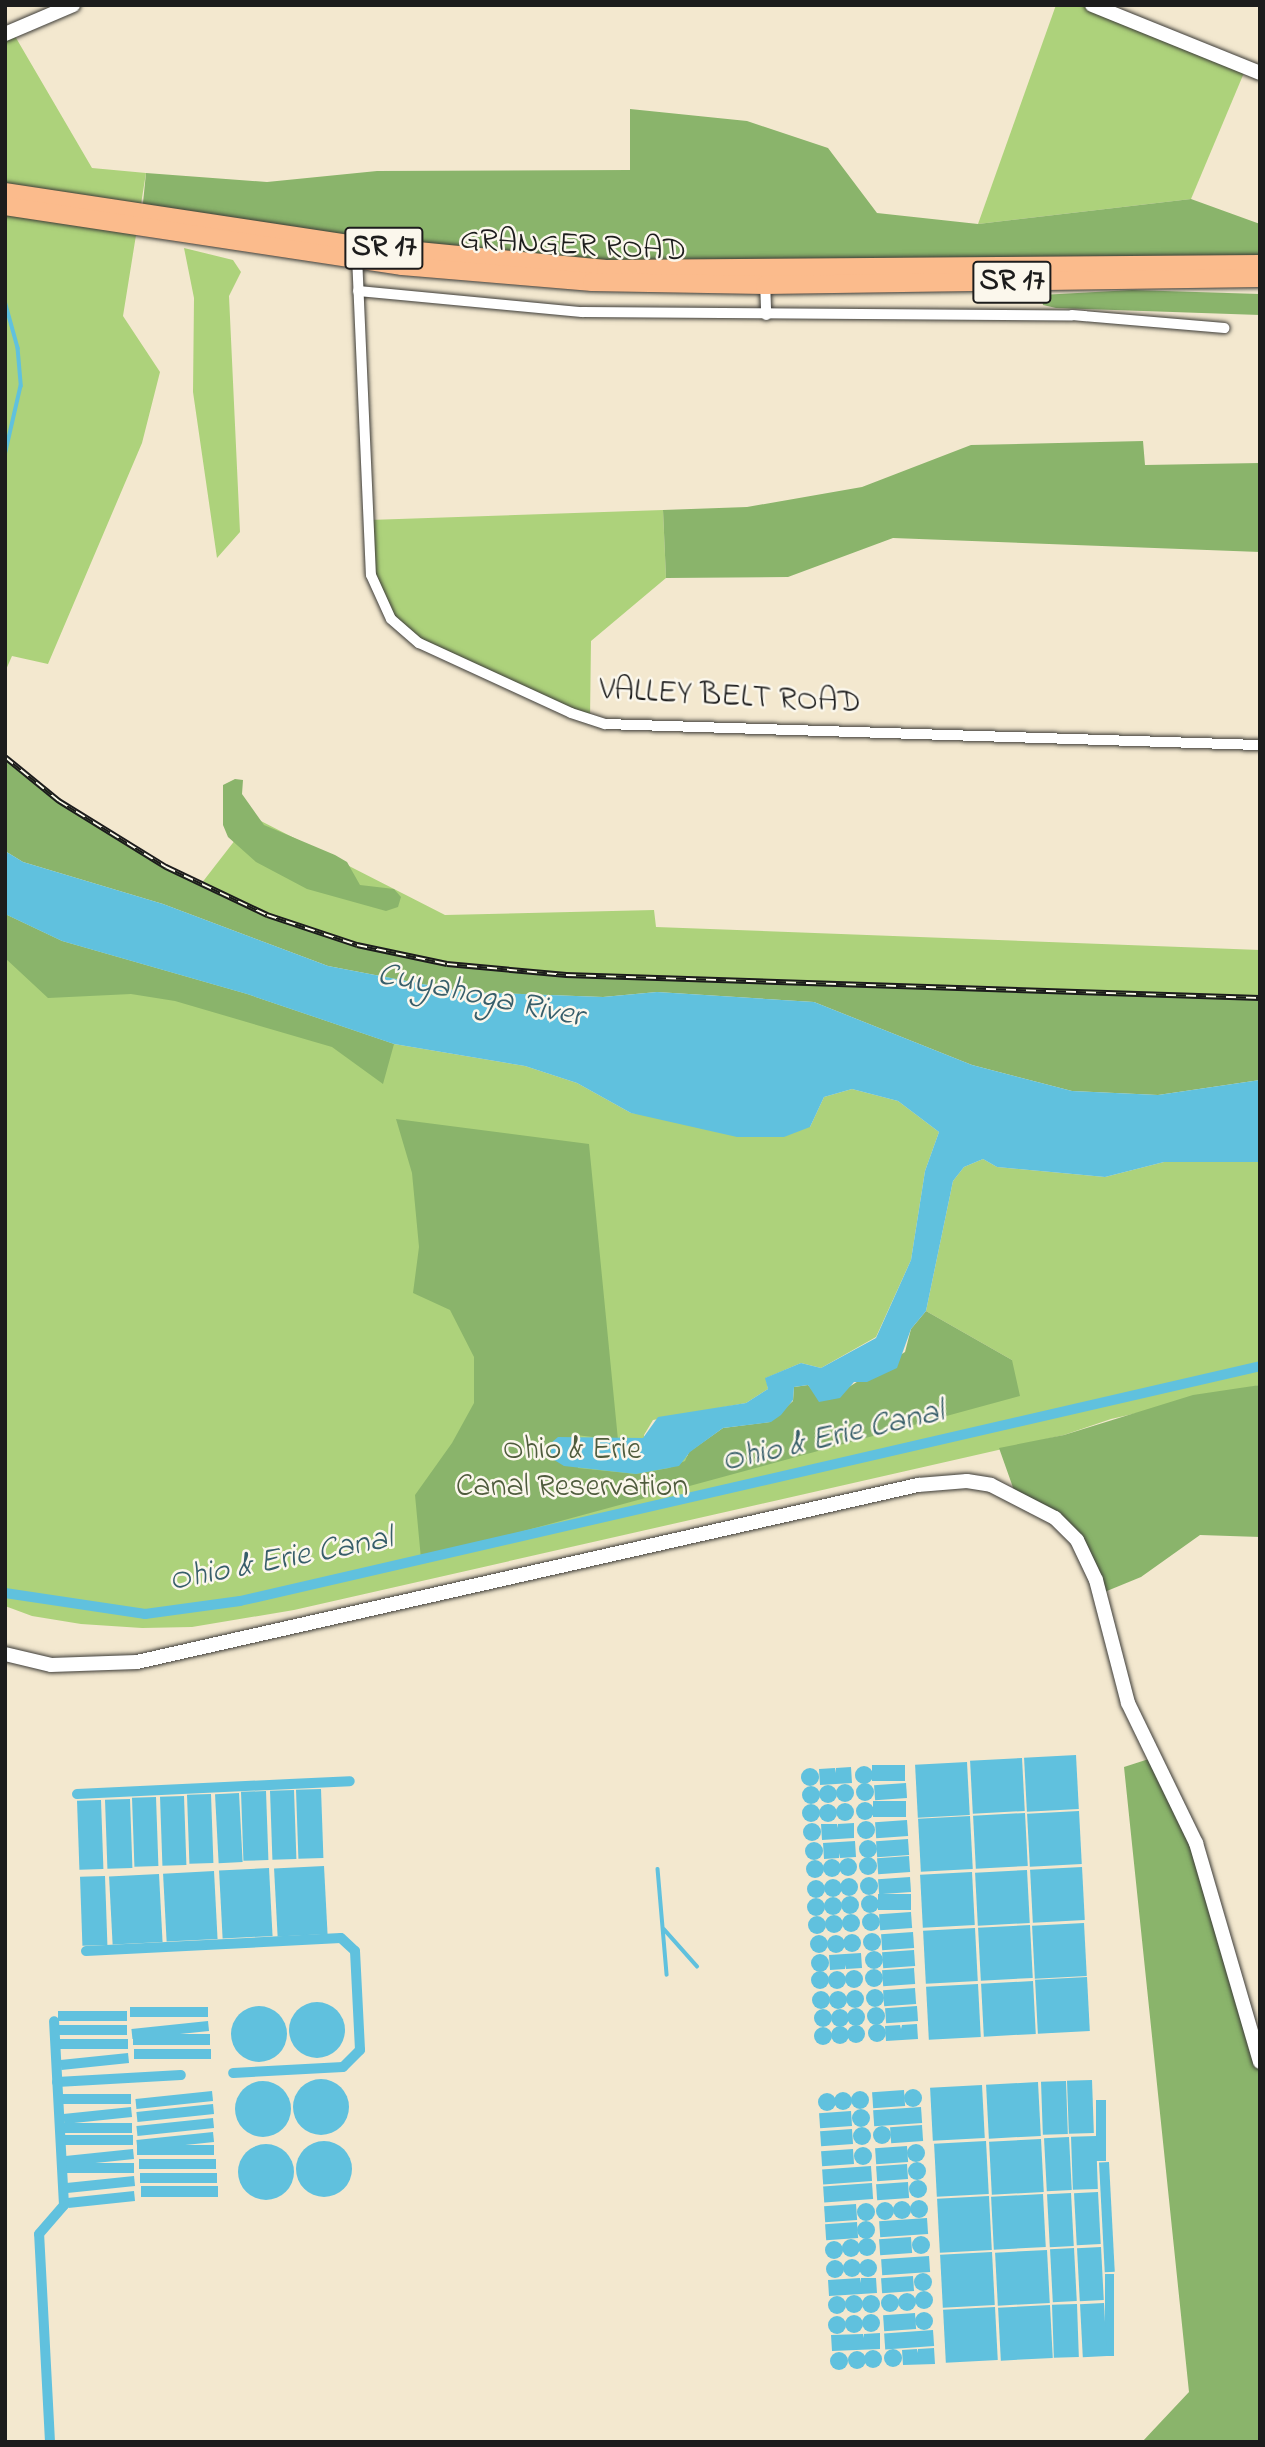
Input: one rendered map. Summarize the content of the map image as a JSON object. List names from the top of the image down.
{
  "streets": {
    "main road": ["GRANGER ROAD", "SR 17"],
    "street": ["VALLEY BELT ROAD"]
  },
  "crossings": [
    ["GRANGER ROAD", "VALLEY BELT ROAD"]
  ],
  "water": ["Cuyahoga River", "Ohio & Erie Canal"],
  "parks": ["Ohio & Erie Canal Reservation"]
}
